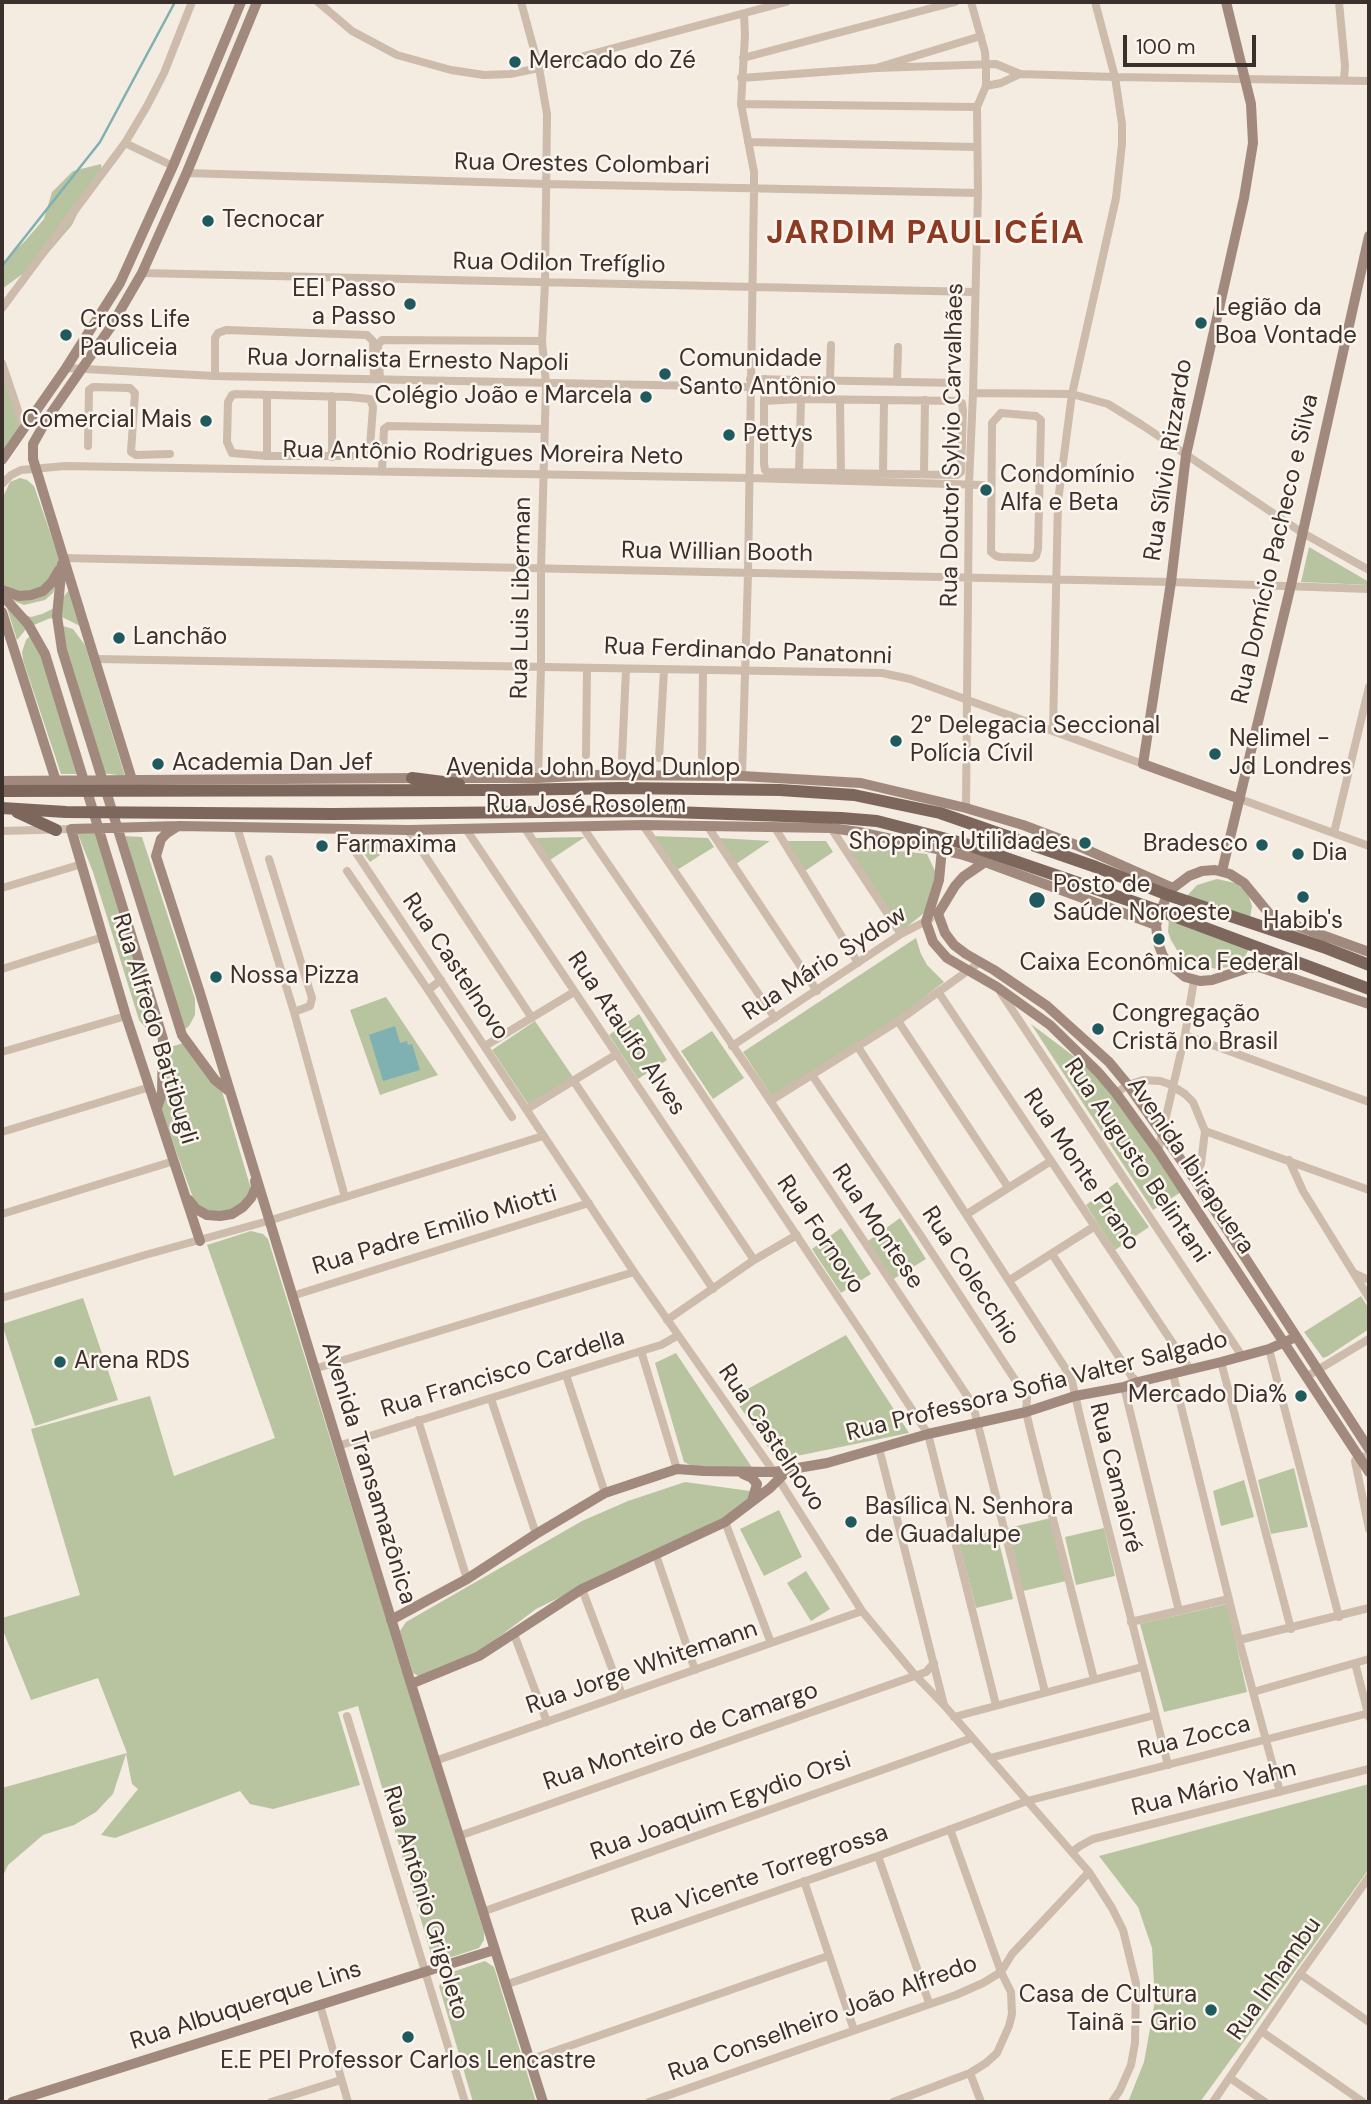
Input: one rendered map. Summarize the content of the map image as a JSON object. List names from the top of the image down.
{
  "streets": {
    "main road": ["Avenida John Boyd Dunlop"],
    "street": [
      "Rua Orestes Colombari",
      "Rua Odilon Trefíglio",
      "Rua Jornalista Ernesto Napoli",
      "Rua Doutor Sylvio Carvalhães",
      "Rua Antônio Rodrigues Moreira Neto",
      "Rua Sílvio Rizzardo",
      "Rua Domício Pacheco e Silva",
      "Rua Willian Booth",
      "Rua Luis Liberman",
      "Rua Ferdinando Panatonni",
      "Rua José Rosolem",
      "Rua Mário Sydow",
      "Rua Castelnovo",
      "Rua Alfredo Battibugli",
      "Rua Ataulfo Alves",
      "Rua Augusto Belintani",
      "Avenida Ibirapuera",
      "Rua Monte Prano",
      "Rua Montese",
      "Rua Padre Emilio Miotti",
      "Rua Fornovo",
      "Rua Colecchio",
      "Rua Francisco Cardella",
      "Rua Professora Sofia Valter Salgado",
      "Avenida Transamazônica",
      "Rua Camaioré",
      "Rua Jorge Whitemann",
      "Rua Monteiro de Camargo",
      "Rua Zocca",
      "Rua Mário Yahn",
      "Rua Joaquim Egydio Orsi",
      "Rua Vicente Torregrossa",
      "Rua Antônio Grigoleto",
      "Rua Inhambu",
      "Rua Albuquerque Lins",
      "Rua Conselheiro João Alfredo"
    ]
  },
  "crossings": [
    ["Rua Orestes Colombari", "Rua Doutor Sylvio Carvalhães"],
    ["Rua Orestes Colombari", "Rua Luis Liberman"],
    ["Rua Odilon Trefíglio", "Rua Doutor Sylvio Carvalhães"],
    ["Rua Odilon Trefíglio", "Rua Luis Liberman"],
    ["Rua Jornalista Ernesto Napoli", "Rua Luis Liberman"],
    ["Rua Doutor Sylvio Carvalhães", "Rua Antônio Rodrigues Moreira Neto"],
    ["Rua Doutor Sylvio Carvalhães", "Rua Willian Booth"],
    ["Rua Doutor Sylvio Carvalhães", "Rua Ferdinando Panatonni"],
    ["Rua Antônio Rodrigues Moreira Neto", "Rua Luis Liberman"],
    ["Rua Sílvio Rizzardo", "Rua Willian Booth"],
    ["Rua Sílvio Rizzardo", "Rua Ferdinando Panatonni"],
    ["Rua Domício Pacheco e Silva", "Rua Willian Booth"],
    ["Rua Domício Pacheco e Silva", "Rua Ferdinando Panatonni"],
    ["Rua Willian Booth", "Rua Luis Liberman"],
    ["Rua Luis Liberman", "Rua Ferdinando Panatonni"],
    ["Rua José Rosolem", "Rua Castelnovo"],
    ["Rua José Rosolem", "Rua Alfredo Battibugli"],
    ["Rua José Rosolem", "Rua Ataulfo Alves"],
    ["Rua José Rosolem", "Rua Montese"],
    ["Rua José Rosolem", "Rua Fornovo"],
    ["Rua José Rosolem", "Avenida Transamazônica"],
    ["Rua Mário Sydow", "Avenida Ibirapuera"],
    ["Rua Mário Sydow", "Rua Montese"],
    ["Rua Castelnovo", "Rua Padre Emilio Miotti"],
    ["Rua Castelnovo", "Rua Francisco Cardella"],
    ["Rua Castelnovo", "Rua Professora Sofia Valter Salgado"],
    ["Rua Castelnovo", "Rua Jorge Whitemann"],
    ["Rua Castelnovo", "Rua Monteiro de Camargo"],
    ["Rua Castelnovo", "Rua Zocca"],
    ["Rua Castelnovo", "Rua Mário Yahn"],
    ["Rua Castelnovo", "Rua Joaquim Egydio Orsi"],
    ["Rua Castelnovo", "Rua Vicente Torregrossa"],
    ["Rua Castelnovo", "Rua Conselheiro João Alfredo"],
    ["Rua Augusto Belintani", "Avenida Ibirapuera"],
    ["Rua Augusto Belintani", "Rua Professora Sofia Valter Salgado"],
    ["Avenida Ibirapuera", "Rua Professora Sofia Valter Salgado"],
    ["Rua Monte Prano", "Rua Professora Sofia Valter Salgado"],
    ["Rua Montese", "Rua Professora Sofia Valter Salgado"],
    ["Rua Padre Emilio Miotti", "Avenida Transamazônica"],
    ["Rua Fornovo", "Rua Professora Sofia Valter Salgado"],
    ["Rua Colecchio", "Rua Professora Sofia Valter Salgado"],
    ["Rua Francisco Cardella", "Avenida Transamazônica"],
    ["Rua Professora Sofia Valter Salgado", "Avenida Transamazônica"],
    ["Rua Professora Sofia Valter Salgado", "Rua Camaioré"],
    ["Avenida Transamazônica", "Rua Jorge Whitemann"],
    ["Avenida Transamazônica", "Rua Monteiro de Camargo"],
    ["Avenida Transamazônica", "Rua Joaquim Egydio Orsi"],
    ["Avenida Transamazônica", "Rua Vicente Torregrossa"],
    ["Avenida Transamazônica", "Rua Albuquerque Lins"],
    ["Rua Camaioré", "Rua Zocca"],
    ["Rua Zocca", "Rua Vicente Torregrossa"],
    ["Rua Antônio Grigoleto", "Rua Albuquerque Lins"]
  ],
  "districts": ["JARDIM PAULICÉIA"],
  "places": [
    "Mercado do Zé",
    "Tecnocar",
    "EEI Passo a Passo",
    "Legião da Boa Vontade",
    "Cross Life Pauliceia",
    "Comunidade Santo Antônio",
    "Colégio João e Marcela",
    "Comercial Mais",
    "Pettys",
    "Condomínio Alfa e Beta",
    "Lanchão",
    "2° Delegacia Seccional Polícia Cívil",
    "Nelimel - Jd Londres",
    "Academia Dan Jef",
    "Shopping Utilidades",
    "Bradesco",
    "Farmaxima",
    "Dia",
    "Habib's",
    "Posto de Saúde Noroeste",
    "Caixa Econômica Federal",
    "Nossa Pizza",
    "Congregação Cristã no Brasil",
    "Arena RDS",
    "Mercado Dia%",
    "Basílica N. Senhora de Guadalupe",
    "Casa de Cultura Tainã - Grio",
    "E.E PEI Professor Carlos Lencastre"
  ],
  "scale_bar": "100 m"
}
